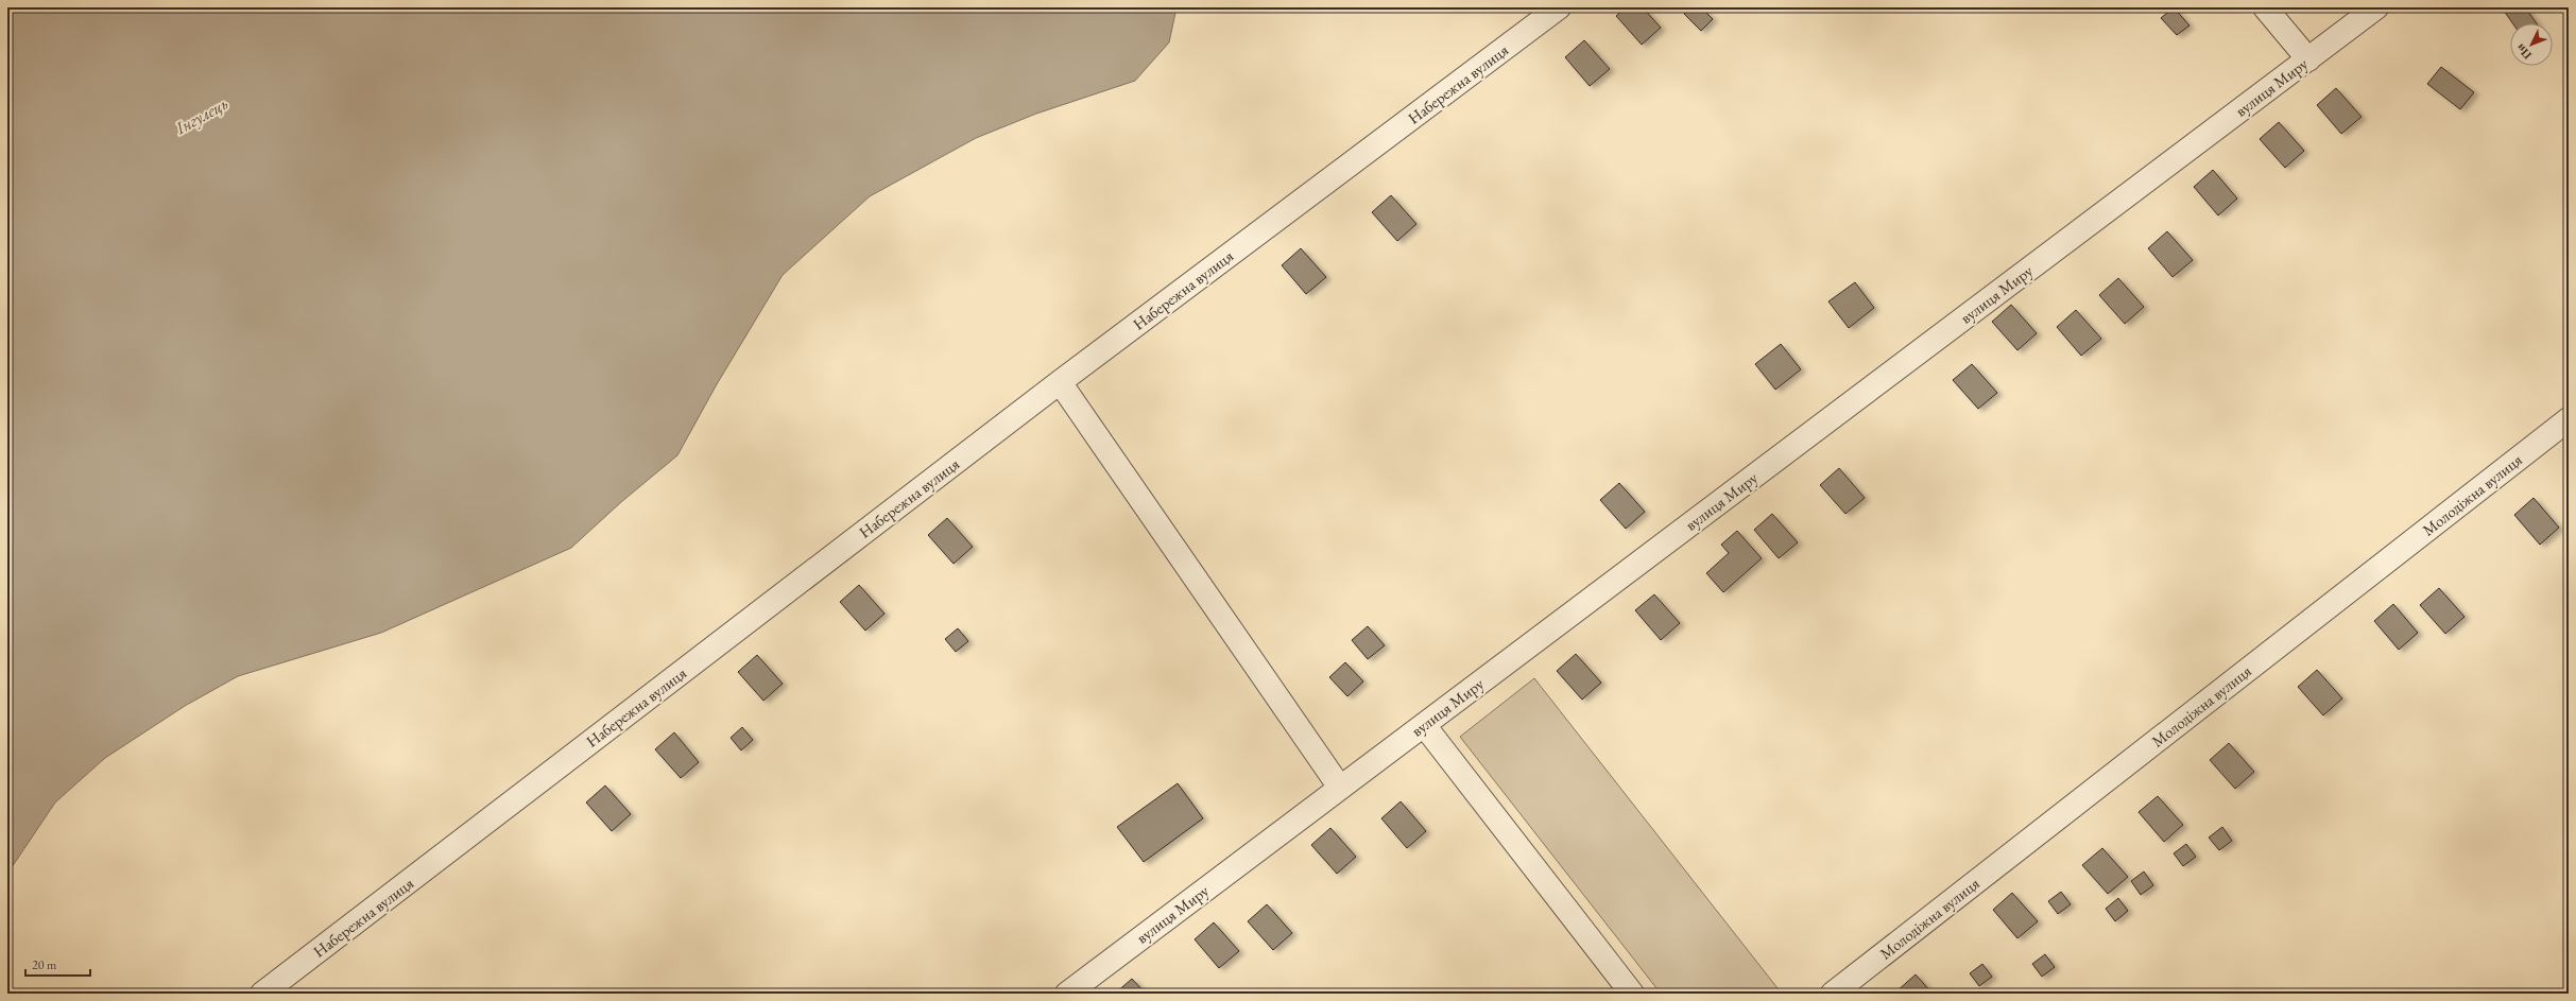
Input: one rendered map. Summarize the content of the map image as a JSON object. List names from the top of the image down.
{
  "streets": {
    "street": ["Набережна вулиця", "вулиця Миру", "Молодіжна вулиця"]
  },
  "water": ["Інгулець"],
  "scale_bar": "20 m",
  "north": "bottom left"
}
